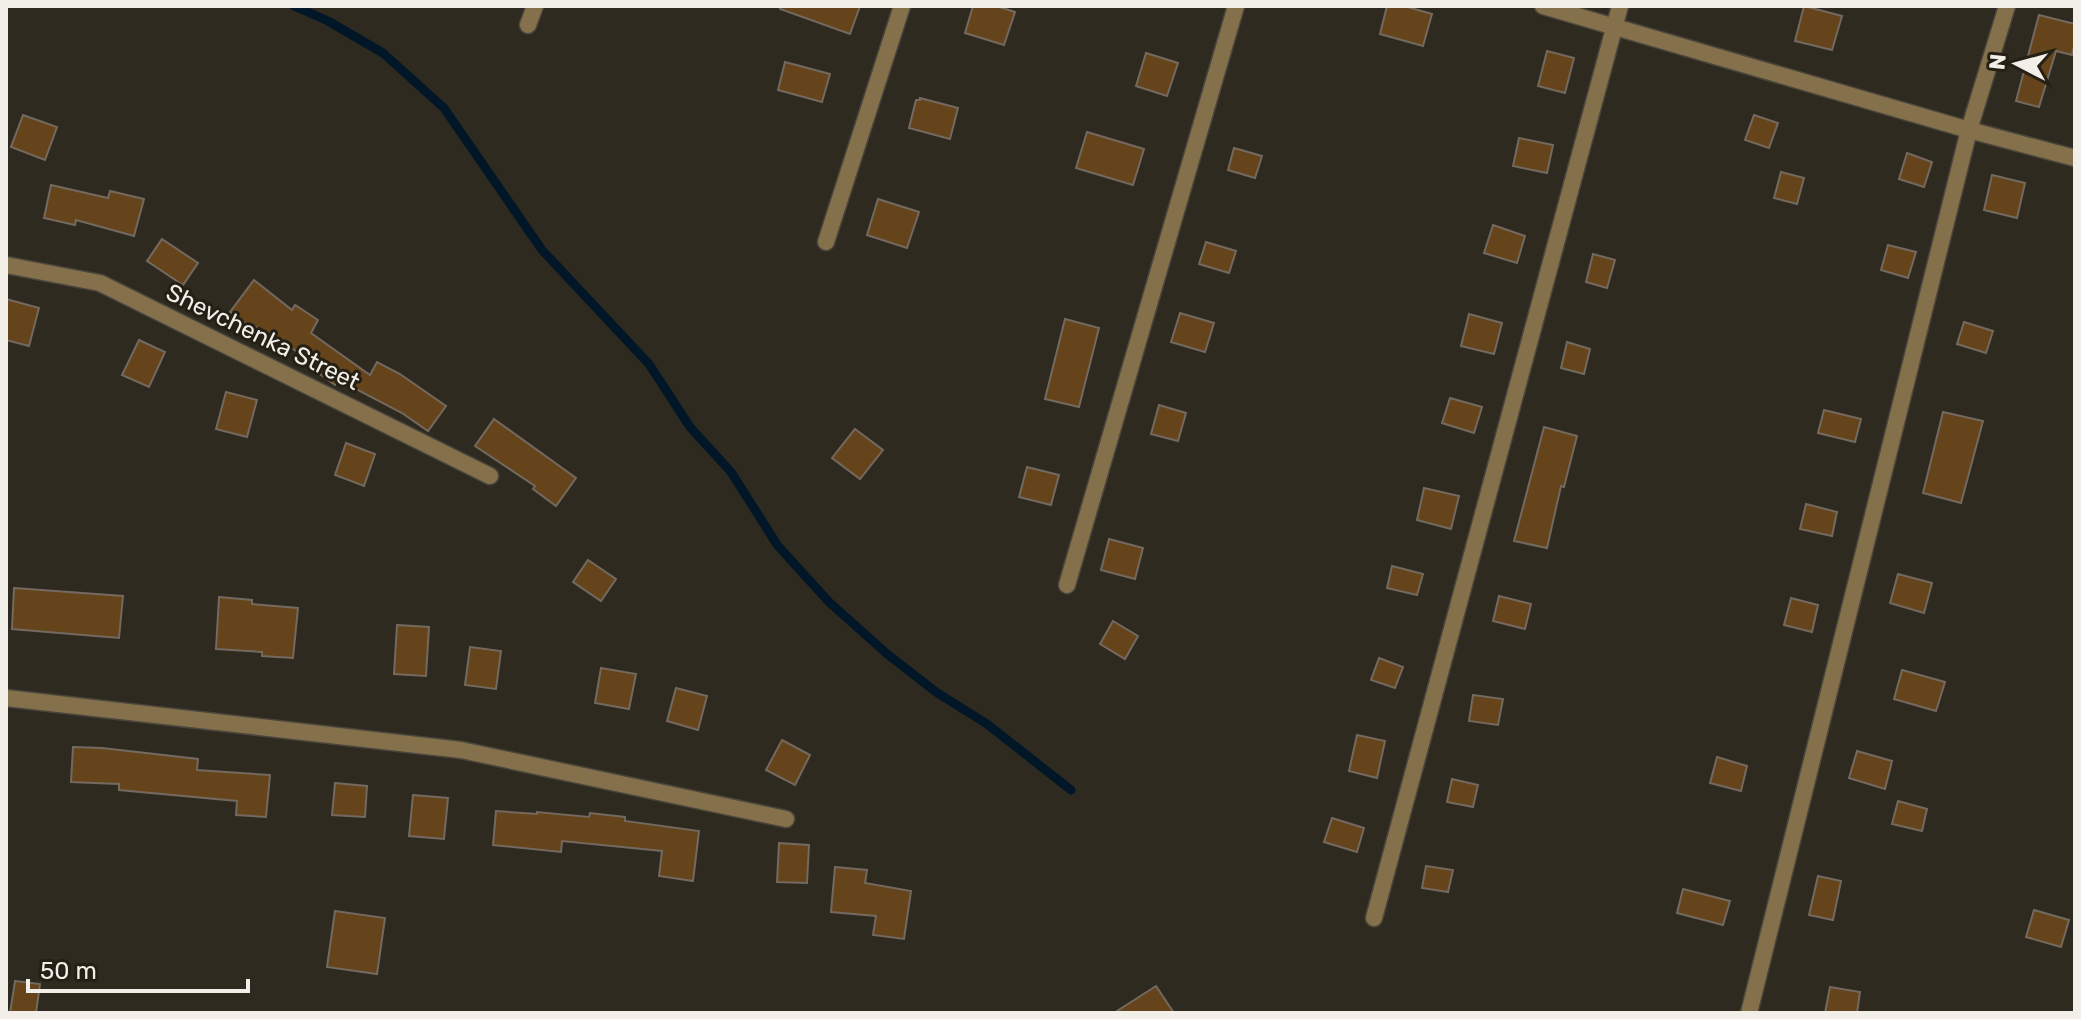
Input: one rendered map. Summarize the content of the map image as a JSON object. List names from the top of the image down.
{
  "streets": {
    "street": ["Shevchenka Street"]
  },
  "scale_bar": "50 m",
  "north": "left"
}
